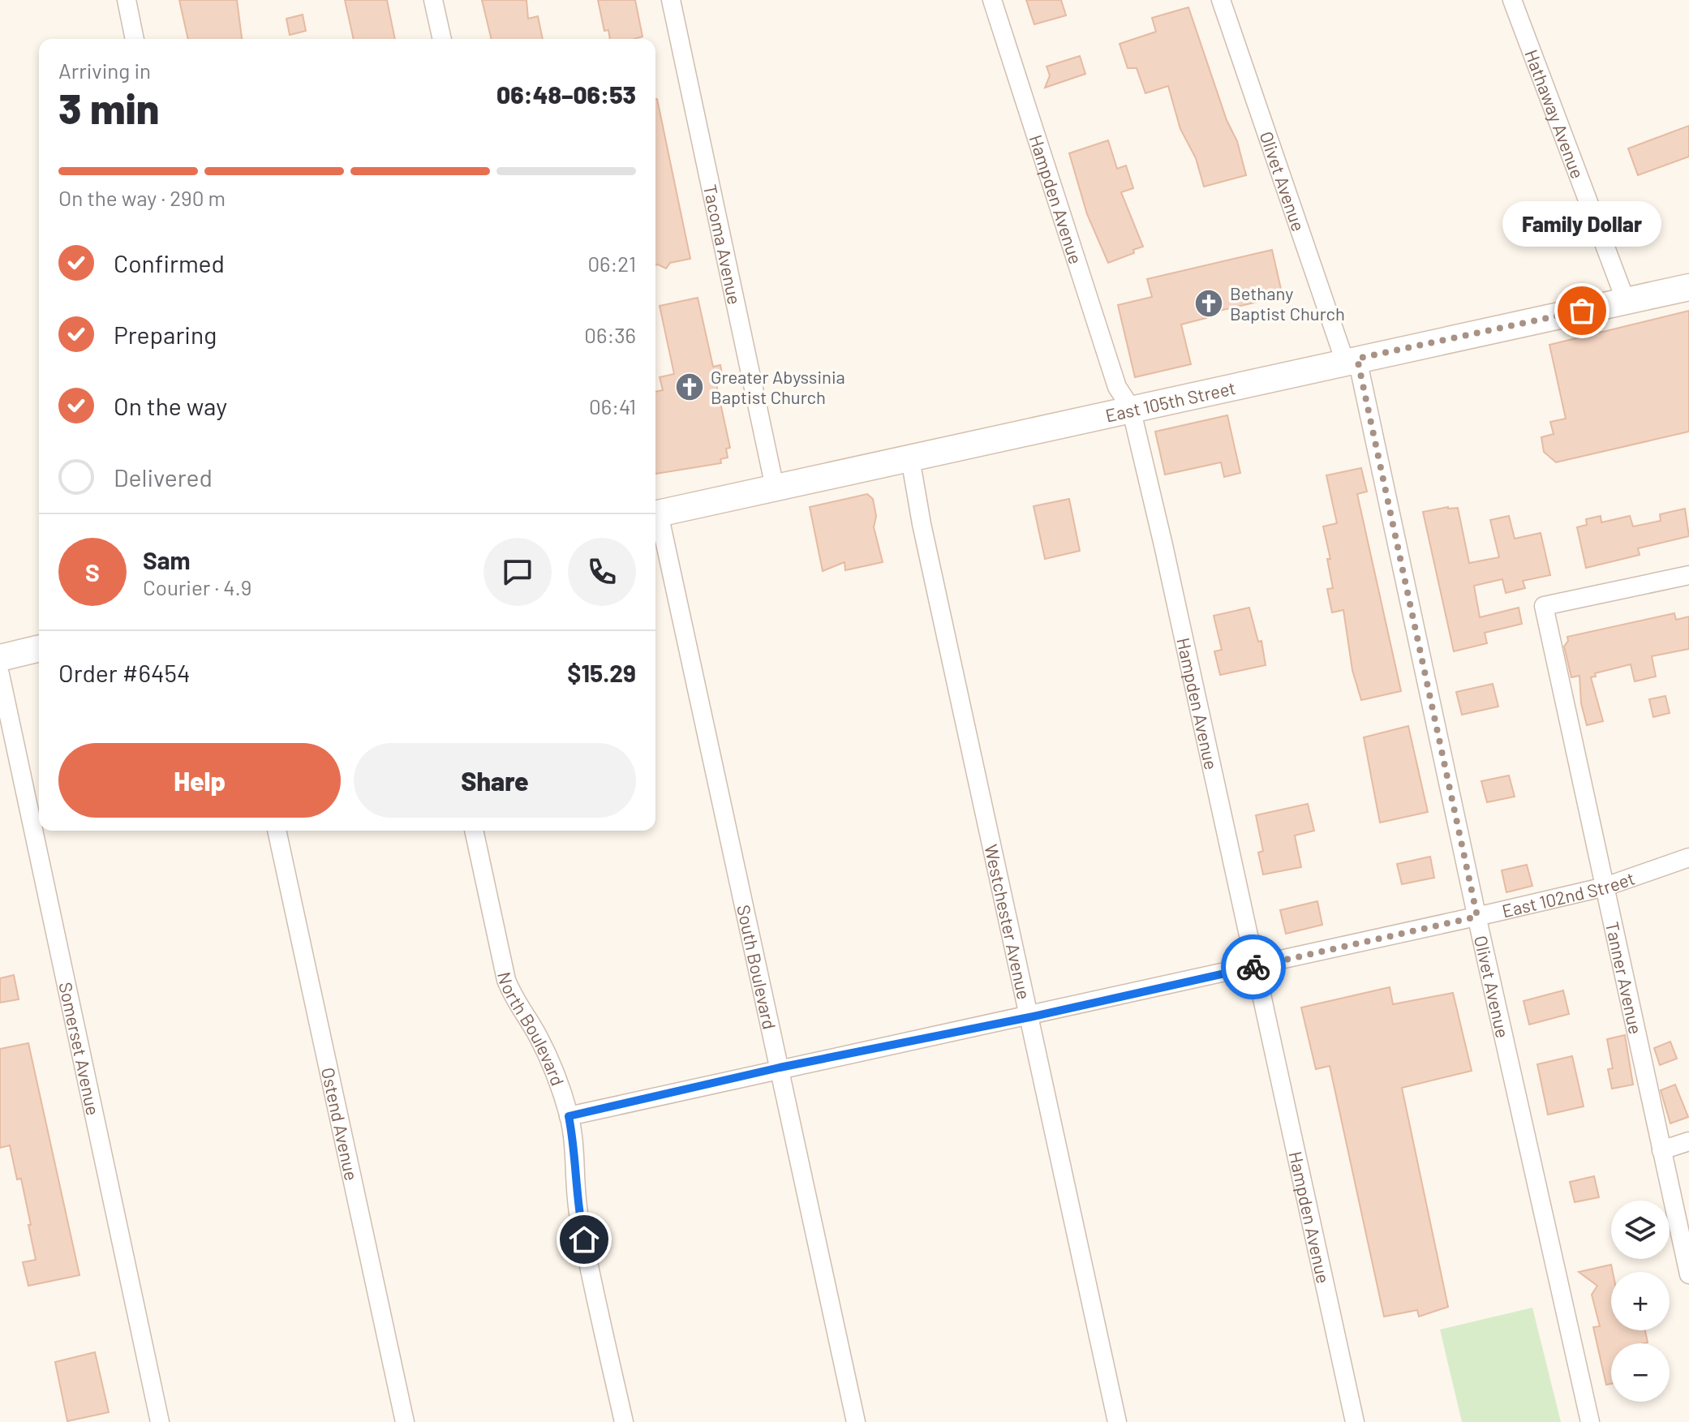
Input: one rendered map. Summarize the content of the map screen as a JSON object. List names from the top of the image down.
{
  "streets": {
    "main road": ["East 105th Street"],
    "street": [
      "Hathaway Avenue",
      "Olivet Avenue",
      "Hampden Avenue",
      "Tacoma Avenue",
      "East 102nd Street",
      "Westchester Avenue",
      "South Boulevard",
      "Tanner Avenue",
      "North Boulevard",
      "Somerset Avenue",
      "Ostend Avenue"
    ]
  },
  "crossings": [
    ["Hathaway Avenue", "East 105th Street"],
    ["Olivet Avenue", "East 105th Street"],
    ["Olivet Avenue", "East 102nd Street"],
    ["Hampden Avenue", "East 105th Street"],
    ["Hampden Avenue", "East 102nd Street"],
    ["Tacoma Avenue", "East 105th Street"],
    ["East 105th Street", "Westchester Avenue"],
    ["East 102nd Street", "Westchester Avenue"],
    ["East 102nd Street", "South Boulevard"],
    ["East 102nd Street", "Tanner Avenue"],
    ["East 102nd Street", "North Boulevard"]
  ],
  "places": {
    "church": ["Bethany Baptist Church", "Greater Abyssinia Baptist Church"],
    "other": ["Family Dollar"]
  },
  "page": {
    "heading": ["3 min", "Arriving in", "06:48–06:53"],
    "panel": [
      "Sam",
      "Courier · 4.9",
      "Order #6454",
      "$15.29"
    ],
    "bar": "On the way · 290 m",
    "bubble": "Family Dollar",
    "list": [
      ["Confirmed", "06:21"],
      ["Preparing", "06:36"],
      ["On the way", "06:41"],
      "Delivered"
    ],
    "round": "S",
    "buttons": ["Help", "Share"],
    "map_buttons": ["+", "−"]
  }
}
